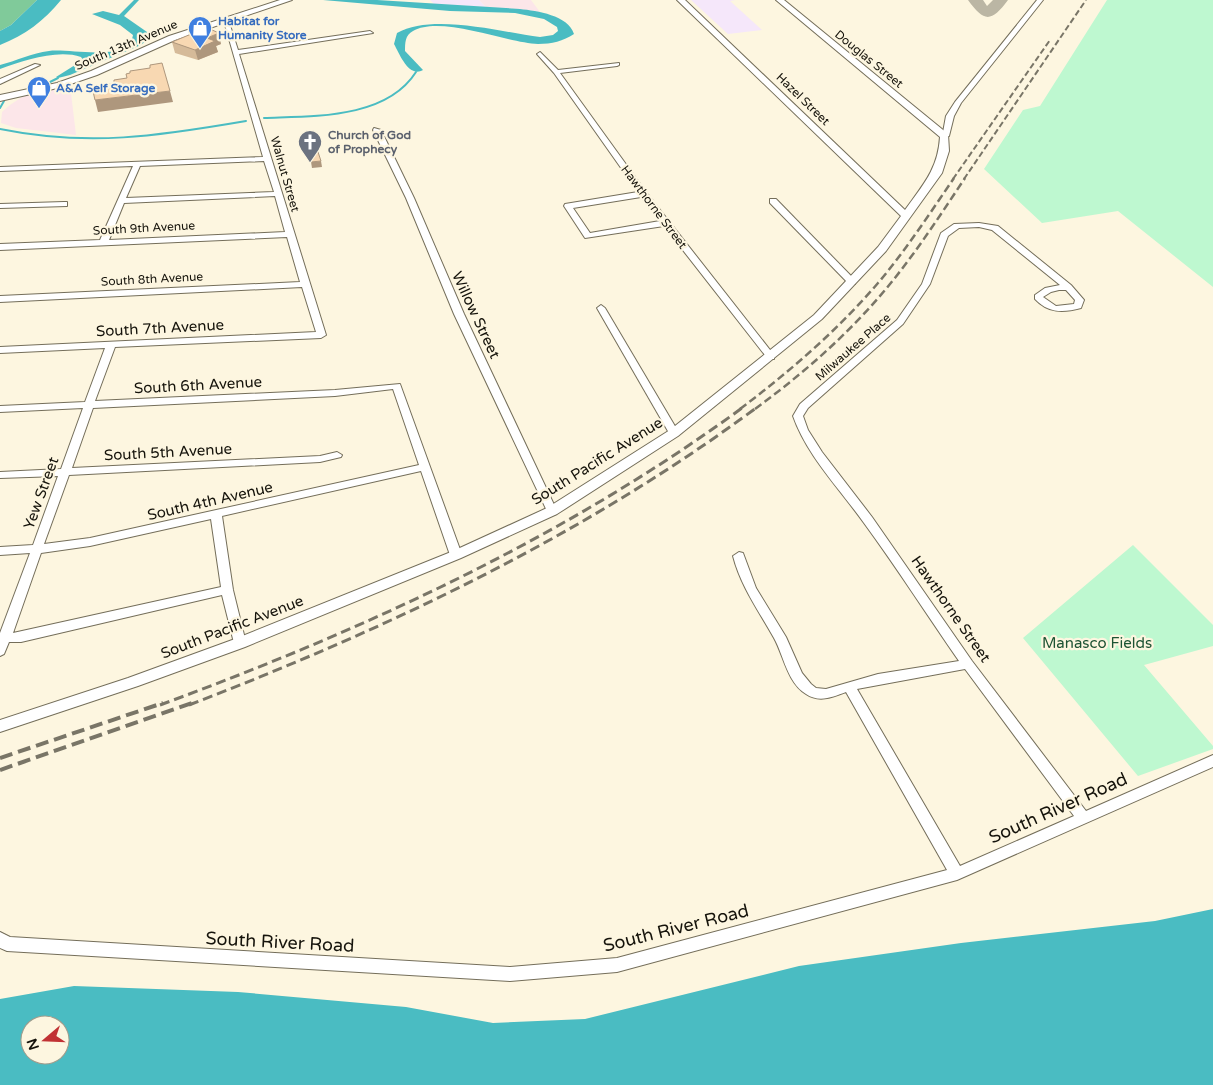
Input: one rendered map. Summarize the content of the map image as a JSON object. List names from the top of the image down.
{
  "streets": {
    "main road": ["South 13th Avenue"],
    "street": [
      "Douglas Street",
      "Hazel Street",
      "Walnut Street",
      "Hawthorne Street",
      "South 9th Avenue",
      "South 8th Avenue",
      "Willow Street",
      "South 7th Avenue",
      "Milwaukee Place",
      "South 6th Avenue",
      "South 5th Avenue",
      "South Pacific Avenue",
      "Yew Street",
      "South 4th Avenue",
      "South River Road"
    ]
  },
  "crossings": [
    ["South 13th Avenue", "Walnut Street"],
    ["Douglas Street", "South Pacific Avenue"],
    ["Hazel Street", "South Pacific Avenue"],
    ["Walnut Street", "South 9th Avenue"],
    ["Walnut Street", "South 8th Avenue"],
    ["Walnut Street", "South 7th Avenue"],
    ["Hawthorne Street", "Milwaukee Place"],
    ["Hawthorne Street", "South Pacific Avenue"],
    ["Hawthorne Street", "South River Road"],
    ["Willow Street", "South Pacific Avenue"],
    ["South 7th Avenue", "Yew Street"],
    ["South 6th Avenue", "Yew Street"],
    ["South 6th Avenue", "South 4th Avenue"],
    ["South 5th Avenue", "Yew Street"],
    ["Yew Street", "South 4th Avenue"]
  ],
  "parks": ["Manasco Fields"],
  "places": {
    "shop": ["Habitat for Humanity Store", "A&A Self Storage"],
    "church": ["Church of God of Prophecy"]
  },
  "north": "left"
}
